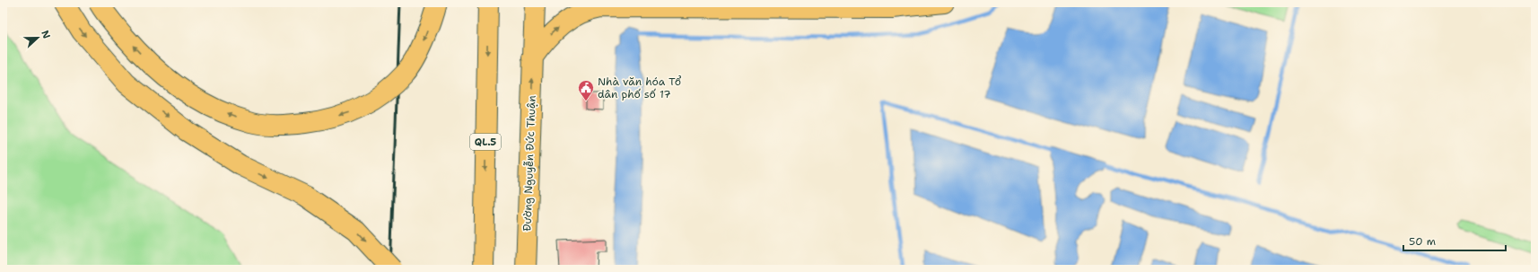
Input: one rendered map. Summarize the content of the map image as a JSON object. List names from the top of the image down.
{
  "streets": {
    "highway": ["QL.5", "Đường Nguyễn Đức Thuận"]
  },
  "places": {
    "public building": ["Nhà văn hóa Tổ dân phố số 17"]
  },
  "scale_bar": "50 m",
  "north": "right"
}
